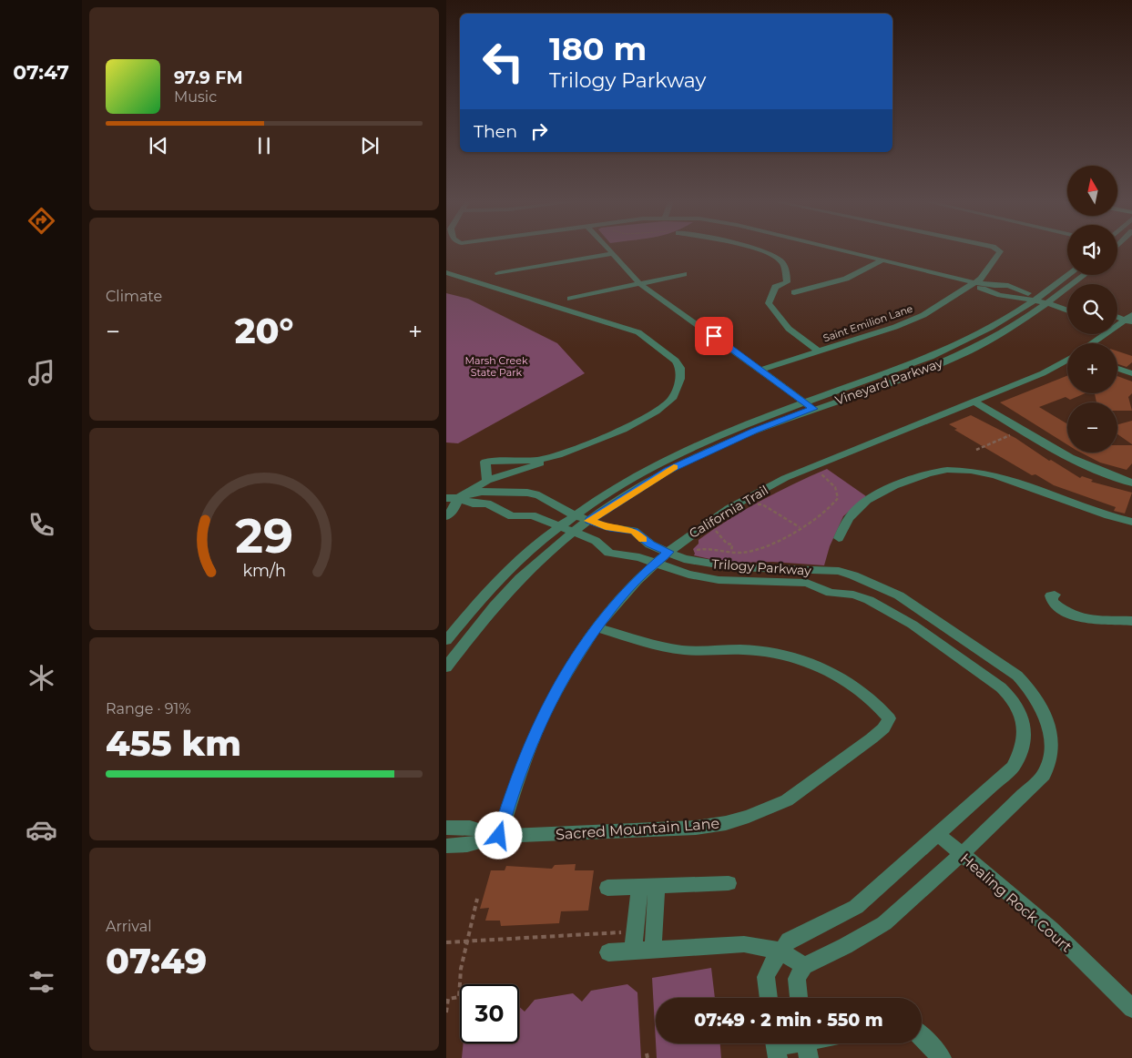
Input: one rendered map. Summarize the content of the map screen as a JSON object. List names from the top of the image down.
{
  "streets": {
    "street": [
      "Saint Emilion Lane",
      "Vineyard Parkway",
      "California Trail",
      "Trilogy Parkway",
      "Sacred Mountain Lane",
      "Healing Rock Court"
    ]
  },
  "crossings": [
    ["Vineyard Parkway", "Trilogy Parkway"],
    ["California Trail", "Trilogy Parkway"],
    ["California Trail", "Sacred Mountain Lane"],
    ["Trilogy Parkway", "Healing Rock Court"]
  ],
  "parks": ["Marsh Creek State Park"],
  "north": "top",
  "page": {
    "tabs": "07:47",
    "turn": ["180 m", "Trilogy Parkway"],
    "song": ["97.9 FM", "Music"],
    "then": "Then",
    "map_buttons": ["+", "−"],
    "tile": [
      "Climate",
      ["Range · 91%", "455 km"],
      ["Arrival", "07:49"]
    ],
    "heat": ["−", "20°", "+"],
    "limit": "30",
    "trip": "07:49 · 2 min · 550 m",
    "gauge": ["29", "km/h"]
  }
}
